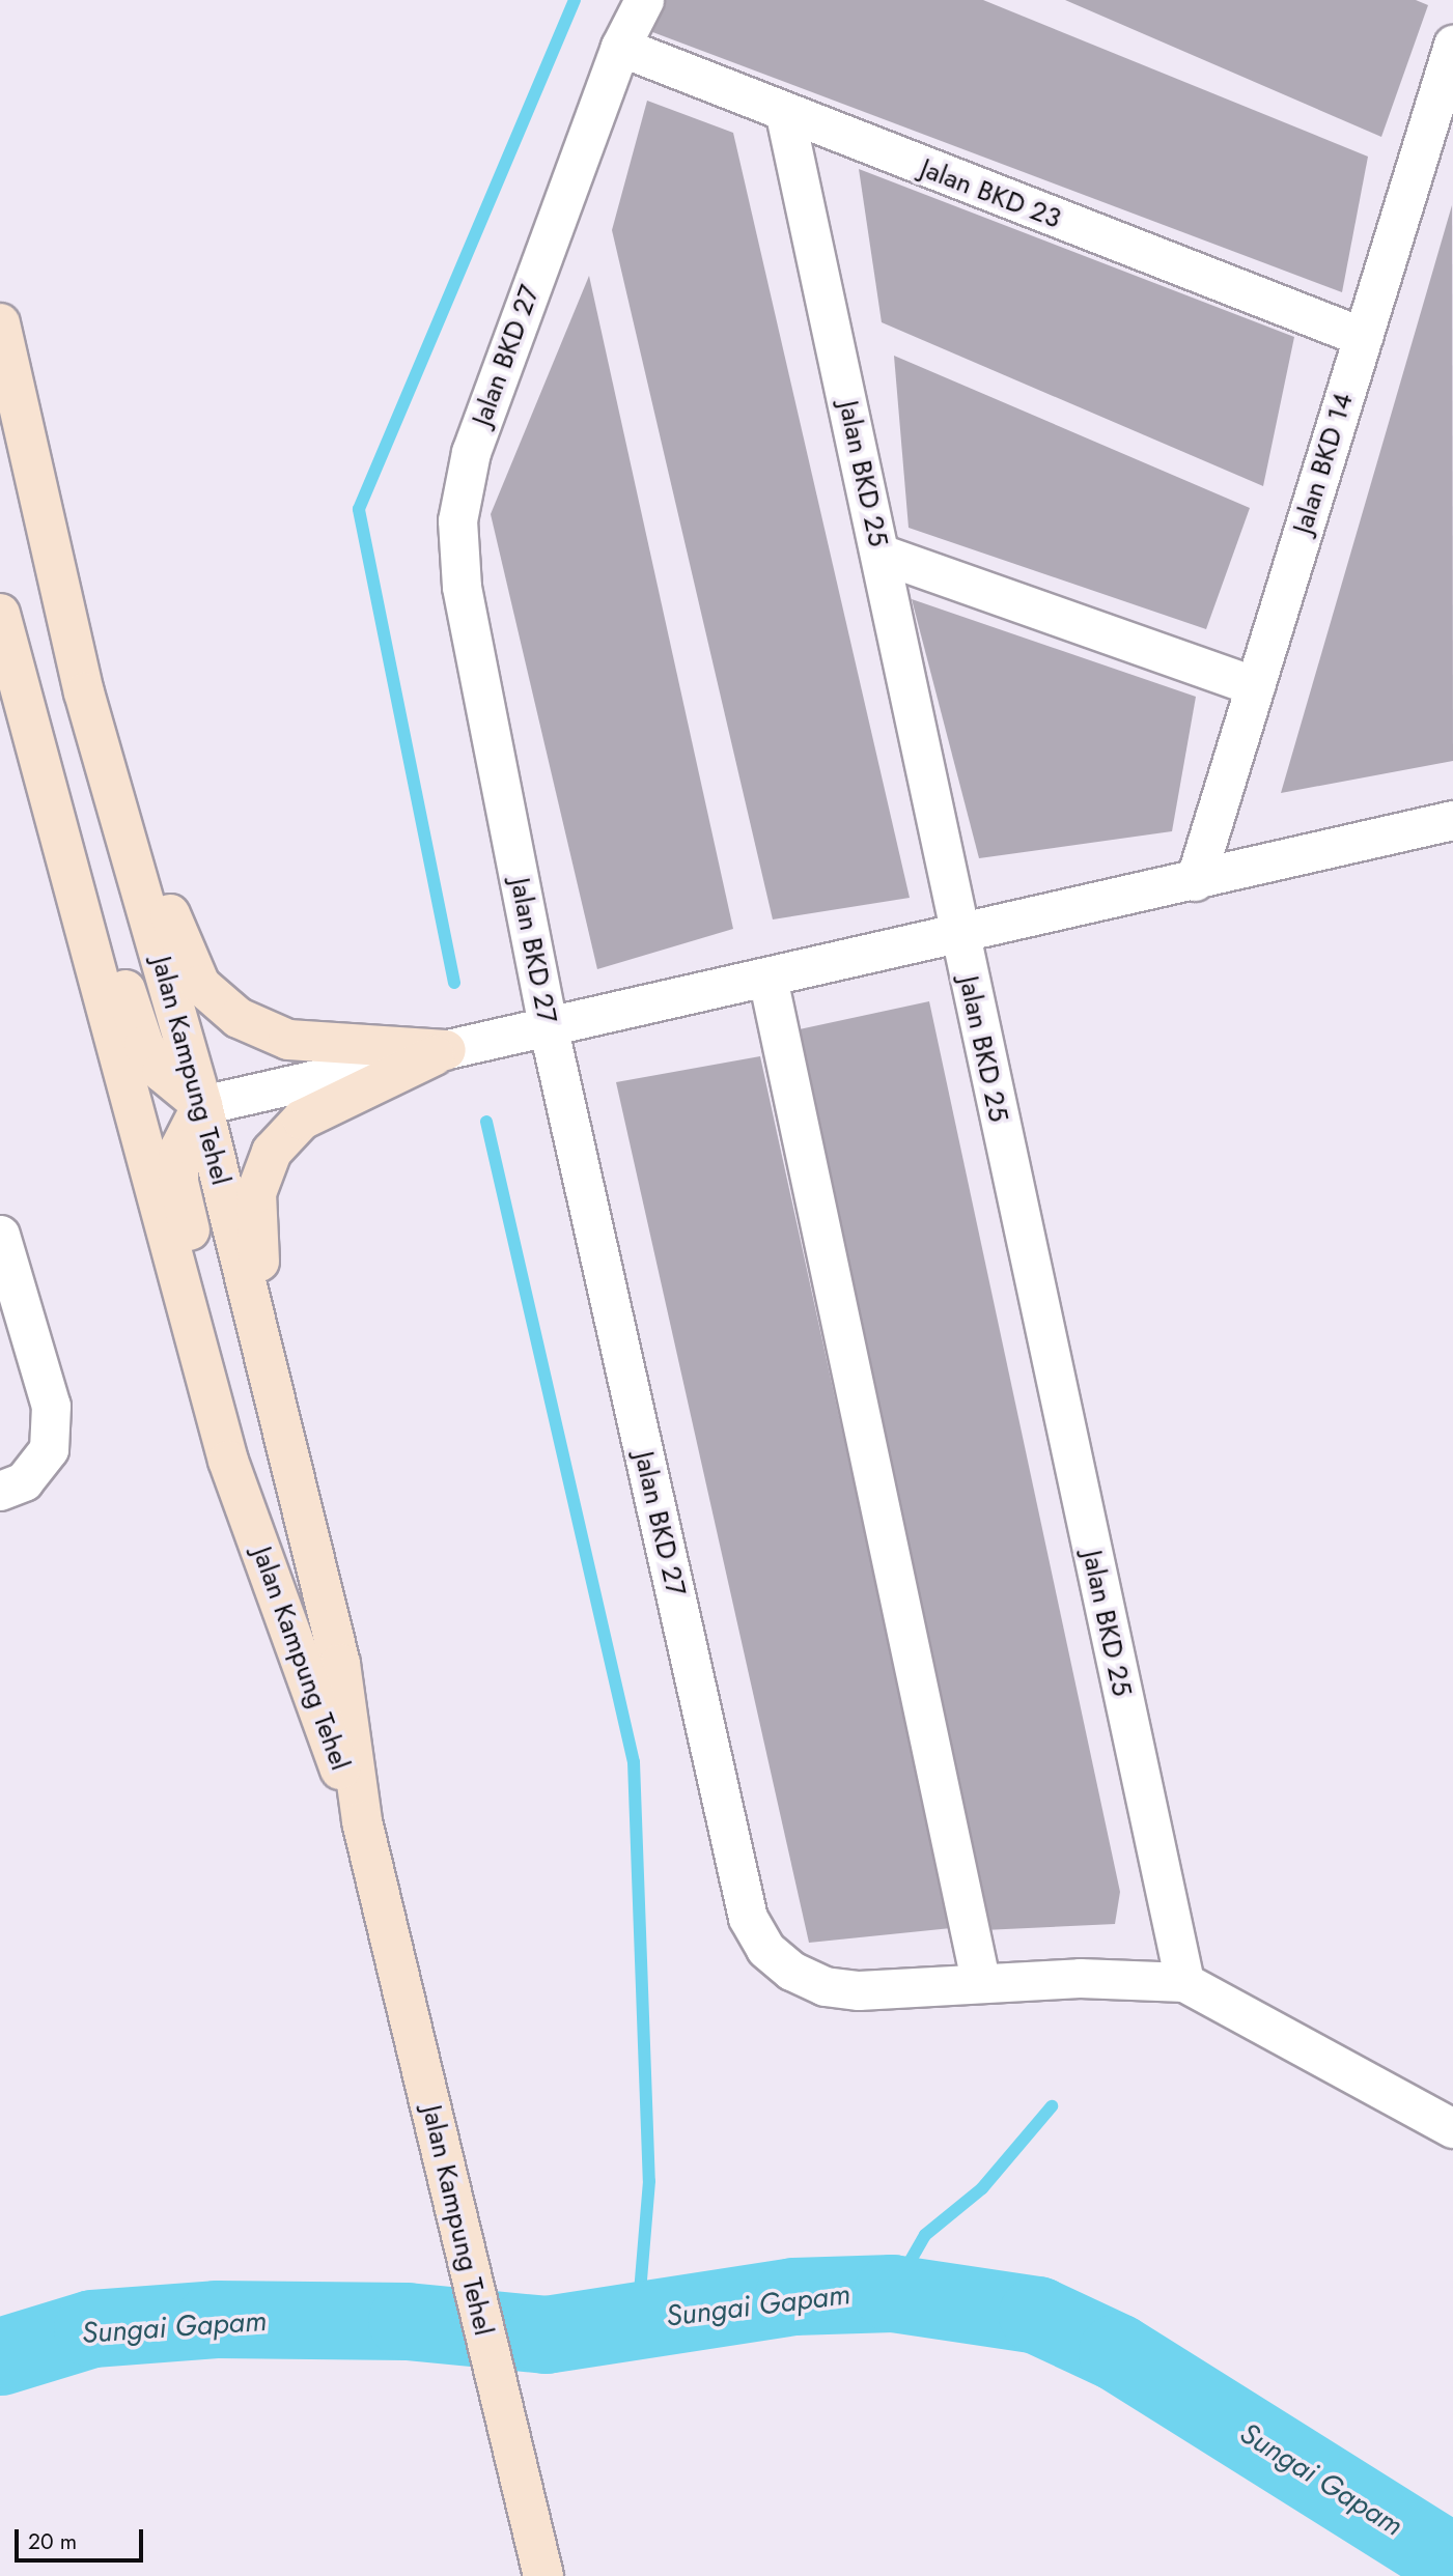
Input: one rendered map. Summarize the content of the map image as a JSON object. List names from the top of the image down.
{
  "streets": {
    "main road": ["Jalan Kampung Tehel"],
    "street": [
      "Jalan BKD 23",
      "Jalan BKD 27",
      "Jalan BKD 14",
      "Jalan BKD 25"
    ]
  },
  "crossings": [
    ["Jalan BKD 23", "Jalan BKD 27"],
    ["Jalan BKD 23", "Jalan BKD 14"],
    ["Jalan BKD 23", "Jalan BKD 25"],
    ["Jalan BKD 27", "Jalan BKD 25"]
  ],
  "water": ["Sungai Gapam"],
  "scale_bar": "20 m"
}
